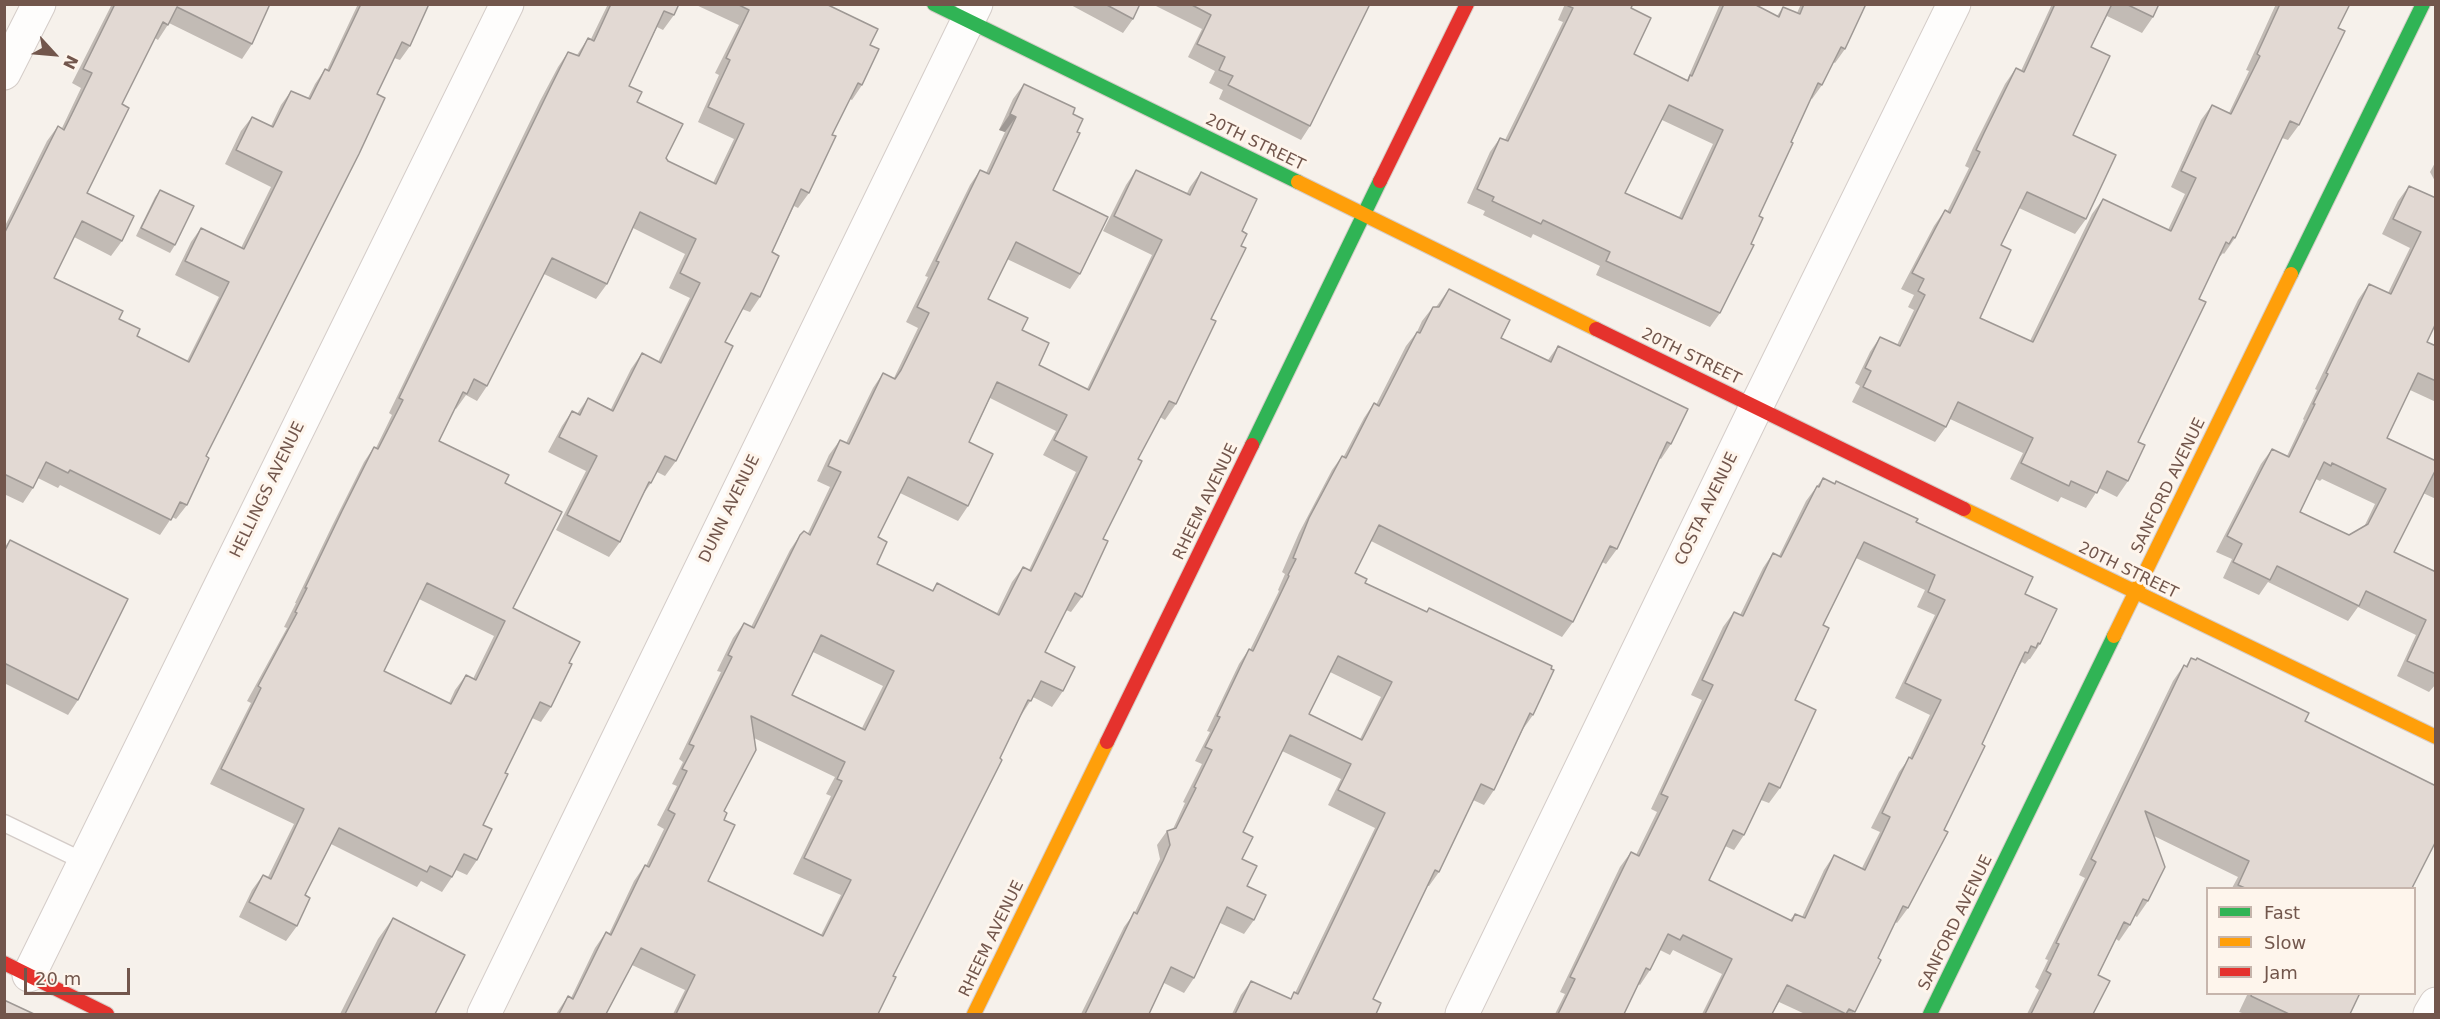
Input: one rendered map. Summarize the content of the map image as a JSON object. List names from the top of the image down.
{
  "streets": {
    "street": [
      "20TH STREET",
      "SANFORD AVENUE",
      "HELLINGS AVENUE",
      "RHEEM AVENUE",
      "DUNN AVENUE",
      "COSTA AVENUE"
    ]
  },
  "crossings": [
    ["20TH STREET", "SANFORD AVENUE"],
    ["20TH STREET", "RHEEM AVENUE"],
    ["20TH STREET", "DUNN AVENUE"],
    ["20TH STREET", "COSTA AVENUE"]
  ],
  "legend": ["Fast", "Slow", "Jam"],
  "scale_bar": "20 m",
  "north": "bottom right"
}
